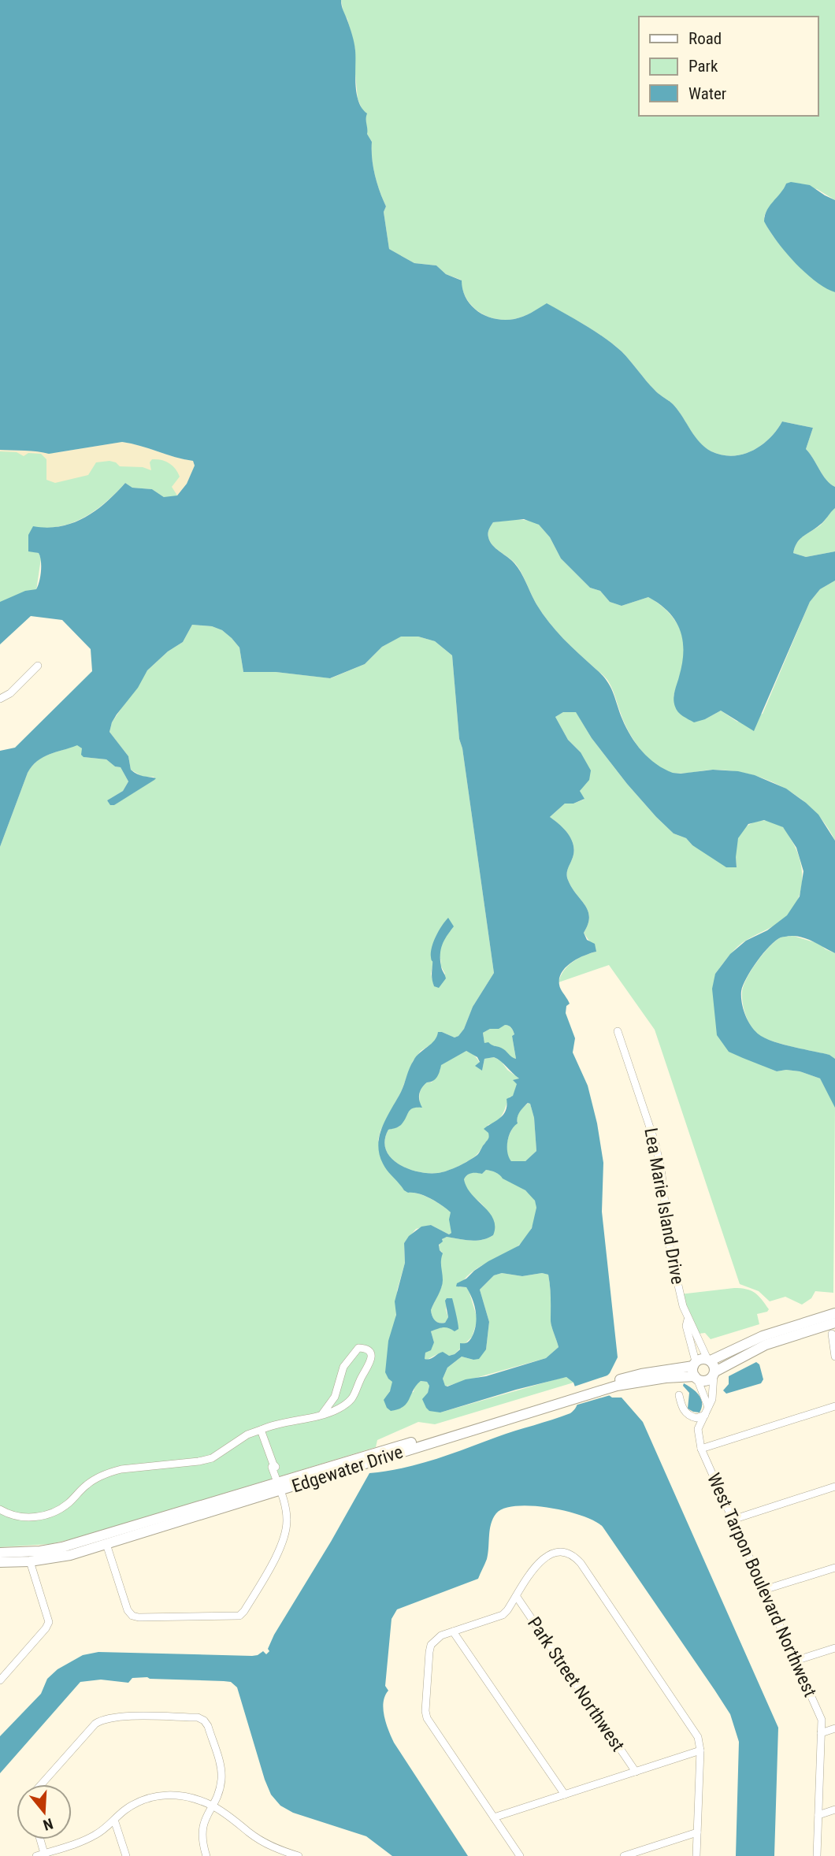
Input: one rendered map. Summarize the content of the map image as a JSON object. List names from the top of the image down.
{
  "streets": {
    "street": [
      "Lea Marie Island Drive",
      "Edgewater Drive",
      "West Tarpon Boulevard Northwest",
      "Park Street Northwest"
    ]
  },
  "crossings": [
    ["Lea Marie Island Drive", "Edgewater Drive"],
    ["Lea Marie Island Drive", "West Tarpon Boulevard Northwest"],
    ["Edgewater Drive", "West Tarpon Boulevard Northwest"]
  ],
  "legend": ["Road", "Park", "Water"],
  "north": "bottom"
}
